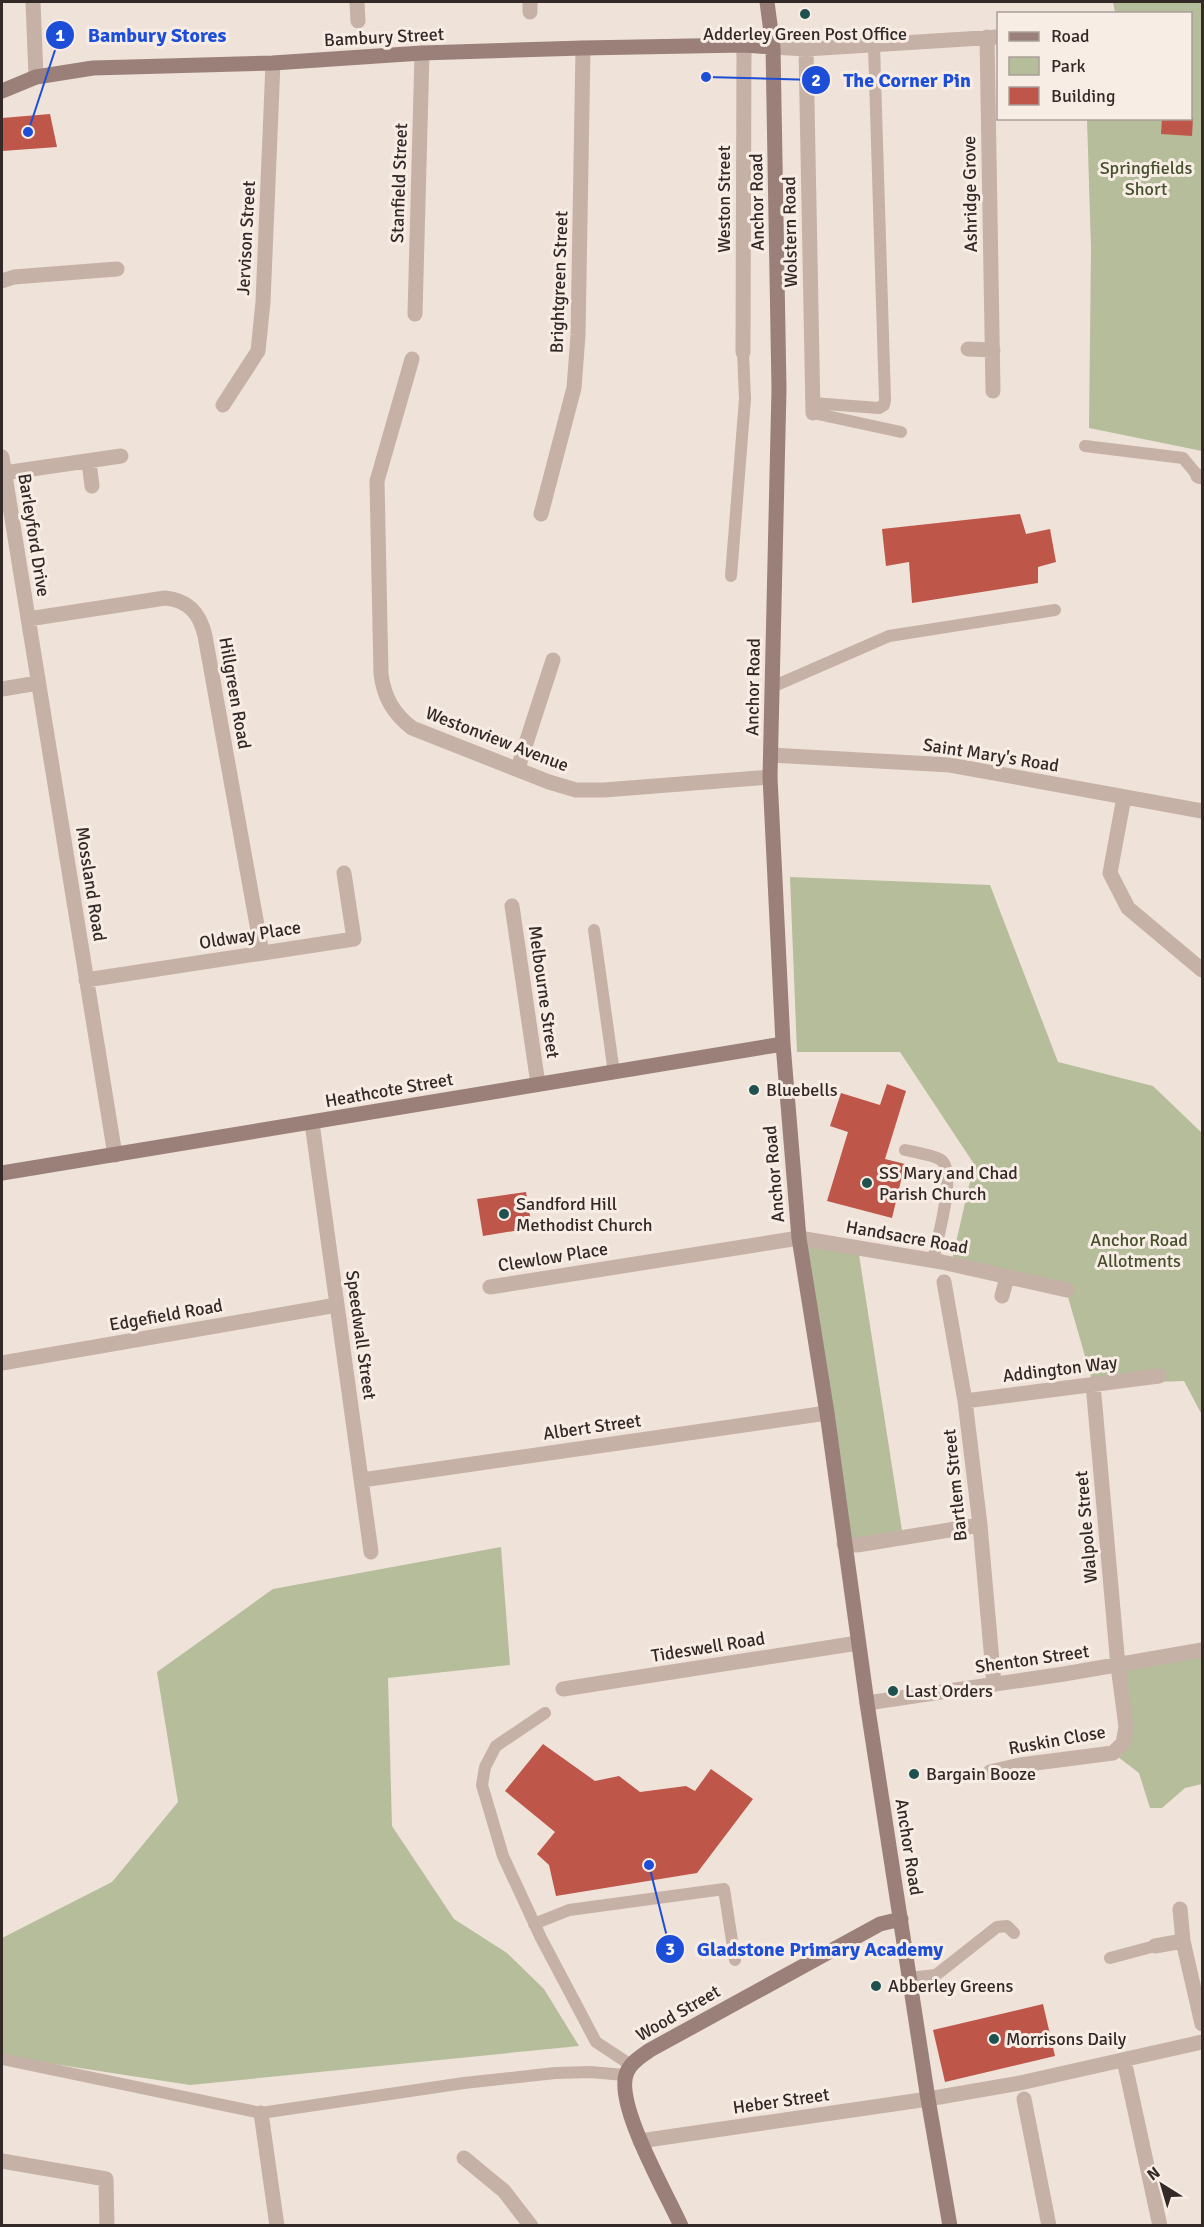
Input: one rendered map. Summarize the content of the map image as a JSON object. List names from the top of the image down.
{
  "streets": {
    "main road": [
      "Bambury Street",
      "Anchor Road",
      "Heathcote Street",
      "Wood Street"
    ],
    "street": [
      "Stanfield Street",
      "Ashridge Grove",
      "Weston Street",
      "Wolstern Road",
      "Jervison Street",
      "Brightgreen Street",
      "Barleyford Drive",
      "Hillgreen Road",
      "Westonview Avenue",
      "Saint Mary's Road",
      "Mossland Road",
      "Oldway Place",
      "Melbourne Street",
      "Handsacre Road",
      "Clewlow Place",
      "Edgefield Road",
      "Speedwall Street",
      "Addington Way",
      "Albert Street",
      "Bartlem Street",
      "Walpole Street",
      "Tideswell Road",
      "Shenton Street",
      "Ruskin Close",
      "Heber Street"
    ]
  },
  "crossings": [
    ["Bambury Street", "Stanfield Street"],
    ["Bambury Street", "Weston Street"],
    ["Bambury Street", "Anchor Road"],
    ["Bambury Street", "Jervison Street"],
    ["Bambury Street", "Brightgreen Street"],
    ["Anchor Road", "Westonview Avenue"],
    ["Anchor Road", "Saint Mary's Road"],
    ["Anchor Road", "Heathcote Street"],
    ["Anchor Road", "Handsacre Road"],
    ["Anchor Road", "Clewlow Place"],
    ["Anchor Road", "Albert Street"],
    ["Anchor Road", "Tideswell Road"],
    ["Anchor Road", "Shenton Street"],
    ["Anchor Road", "Wood Street"],
    ["Anchor Road", "Heber Street"],
    ["Barleyford Drive", "Hillgreen Road"],
    ["Barleyford Drive", "Mossland Road"],
    ["Hillgreen Road", "Mossland Road"],
    ["Hillgreen Road", "Oldway Place"],
    ["Mossland Road", "Oldway Place"],
    ["Mossland Road", "Heathcote Street"],
    ["Melbourne Street", "Heathcote Street"],
    ["Heathcote Street", "Speedwall Street"],
    ["Handsacre Road", "Clewlow Place"],
    ["Edgefield Road", "Speedwall Street"],
    ["Speedwall Street", "Albert Street"],
    ["Addington Way", "Bartlem Street"],
    ["Addington Way", "Walpole Street"],
    ["Bartlem Street", "Shenton Street"],
    ["Walpole Street", "Shenton Street"],
    ["Walpole Street", "Ruskin Close"],
    ["Shenton Street", "Ruskin Close"]
  ],
  "parks": ["Springfields Short", "Anchor Road Allotments"],
  "places": [
    "Adderley Green Post Office",
    "The Corner Pin",
    "Bambury Stores",
    "Bluebells",
    "SS Mary and Chad Parish Church",
    "Sandford Hill Methodist Church",
    "Last Orders",
    "Bargain Booze",
    "Gladstone Primary Academy",
    "Abberley Greens",
    "Morrisons Daily"
  ],
  "legend": ["Road", "Park", "Building"],
  "north": "top left"
}
